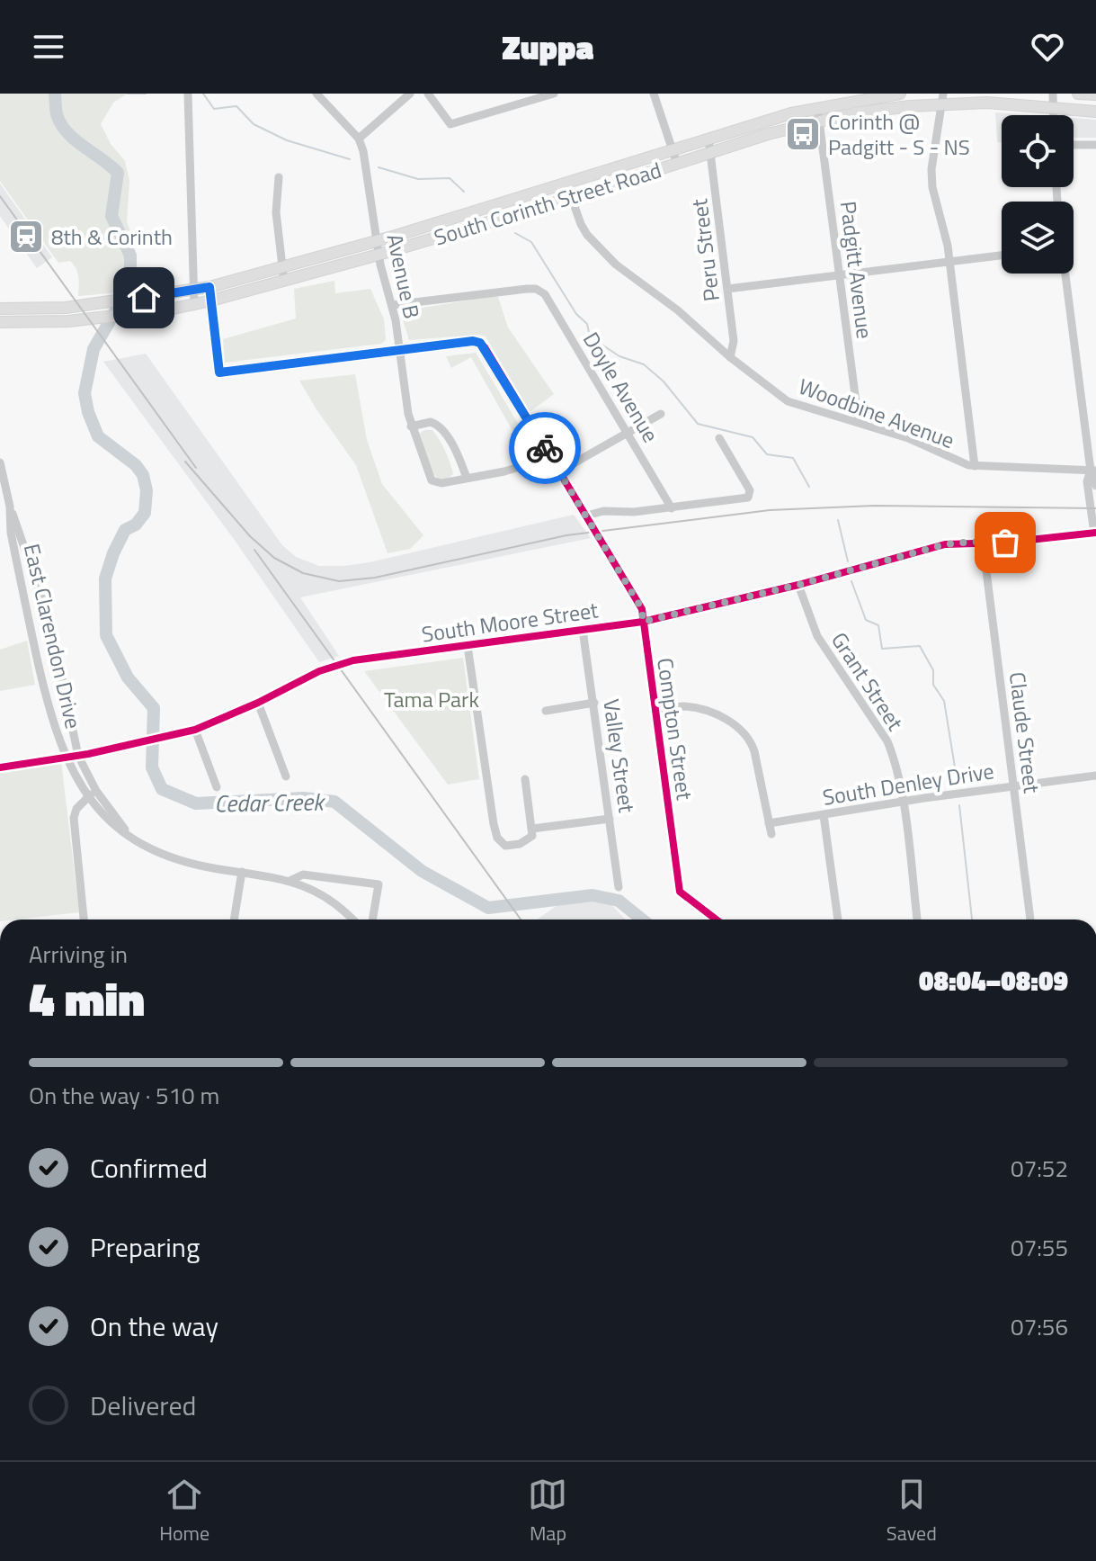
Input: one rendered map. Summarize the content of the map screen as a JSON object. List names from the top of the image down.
{
  "streets": {
    "main road": ["South Corinth Street Road"],
    "street": [
      "Peru Street",
      "Padgitt Avenue",
      "Avenue B",
      "Doyle Avenue",
      "Woodbine Avenue",
      "South Moore Street",
      "East Clarendon Drive",
      "Grant Street",
      "Compton Street",
      "Claude Street",
      "Valley Street",
      "South Denley Drive"
    ]
  },
  "crossings": [
    ["South Corinth Street Road", "Peru Street"],
    ["South Corinth Street Road", "Padgitt Avenue"],
    ["South Corinth Street Road", "Avenue B"],
    ["South Corinth Street Road", "Woodbine Avenue"],
    ["Peru Street", "Woodbine Avenue"],
    ["Padgitt Avenue", "Woodbine Avenue"],
    ["Avenue B", "Doyle Avenue"],
    ["Avenue B", "Compton Street"],
    ["South Moore Street", "East Clarendon Drive"],
    ["South Moore Street", "Grant Street"],
    ["South Moore Street", "Compton Street"],
    ["South Moore Street", "Claude Street"],
    ["South Moore Street", "Valley Street"],
    ["Grant Street", "South Denley Drive"],
    ["Claude Street", "South Denley Drive"]
  ],
  "water": ["Cedar Creek"],
  "parks": ["Tama Park"],
  "places": {
    "bus stop": ["Corinth @ Padgitt - S - NS"],
    "station": ["8th & Corinth"]
  },
  "page": {
    "header": "Zuppa",
    "heading": ["4 min", "Arriving in", "08:04–08:09"],
    "bar": "On the way · 510 m",
    "list": [
      ["Confirmed", "07:52"],
      ["Preparing", "07:55"],
      ["On the way", "07:56"],
      "Delivered"
    ],
    "tabs": ["Home", "Map", "Saved"]
  }
}
